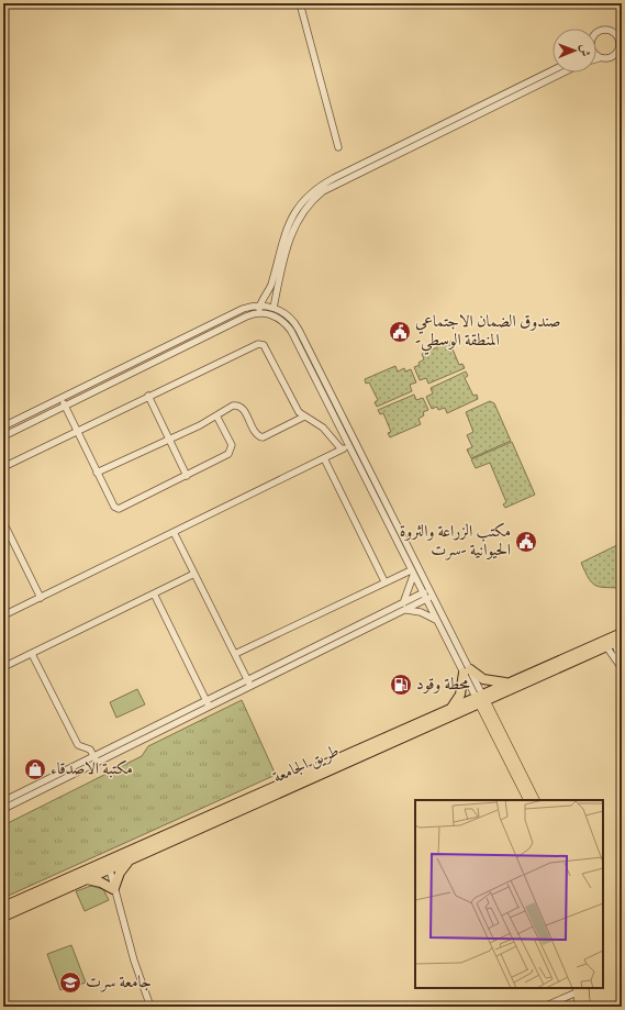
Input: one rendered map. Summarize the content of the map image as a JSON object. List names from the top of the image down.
{
  "streets": {
    "highway": ["طريق الجامعة"]
  },
  "places": {
    "public building": ["صندوق الضمان الاجتماعي -المنطقة الوسطي", "مكتب الزراعة والثروة الحيوانية -سرت"],
    "fuel station": ["محطة وقود"],
    "shop": ["مكتبة الاصدقاء"],
    "school or university": ["جامعة سرت"]
  },
  "north": "right"
}
